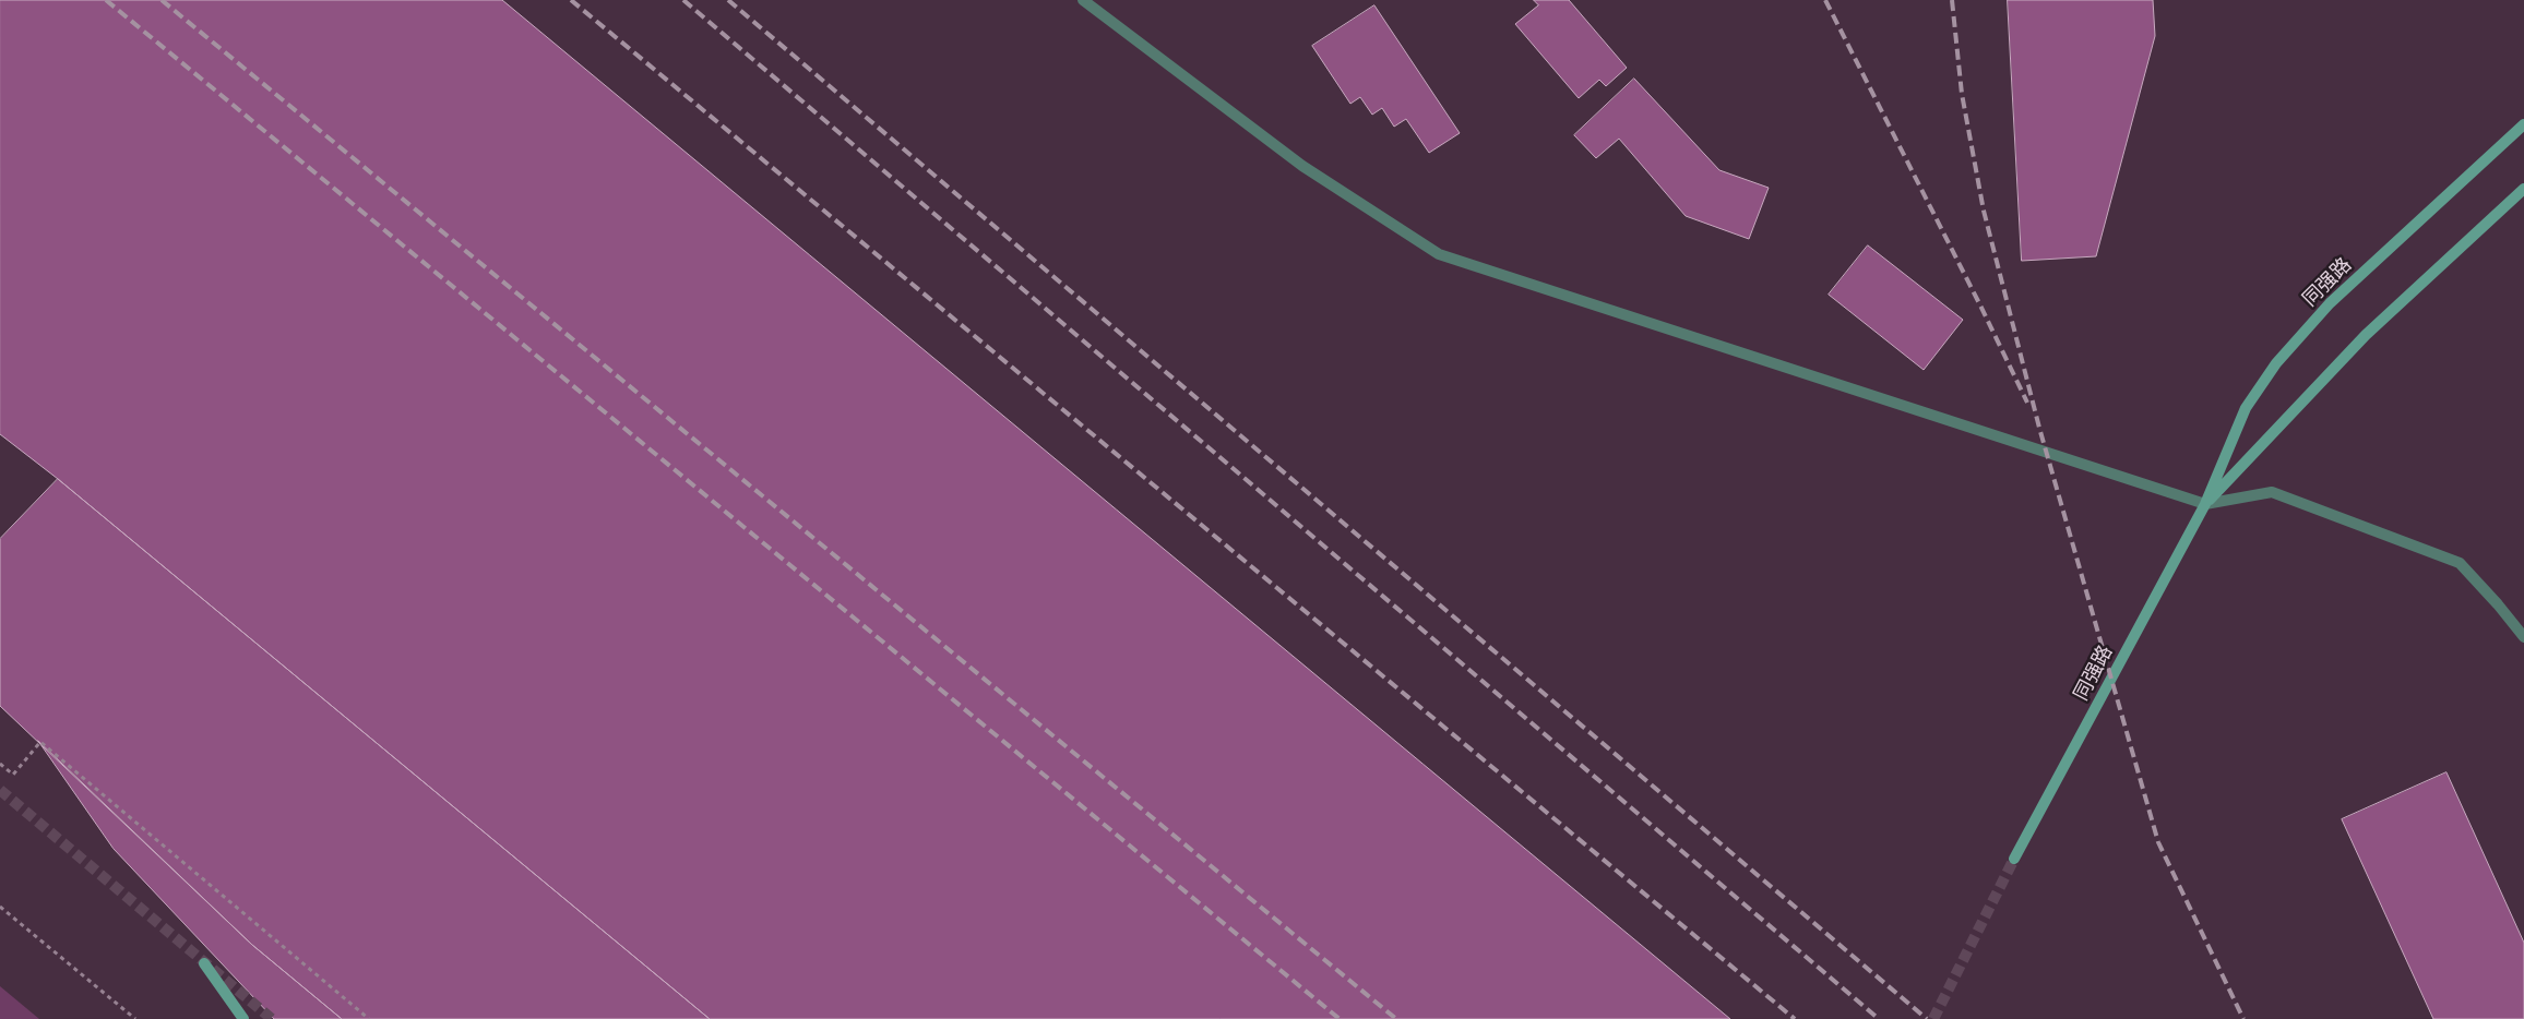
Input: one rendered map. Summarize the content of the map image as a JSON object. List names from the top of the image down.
{
  "streets": {
    "main road": ["同强路"]
  }
}
